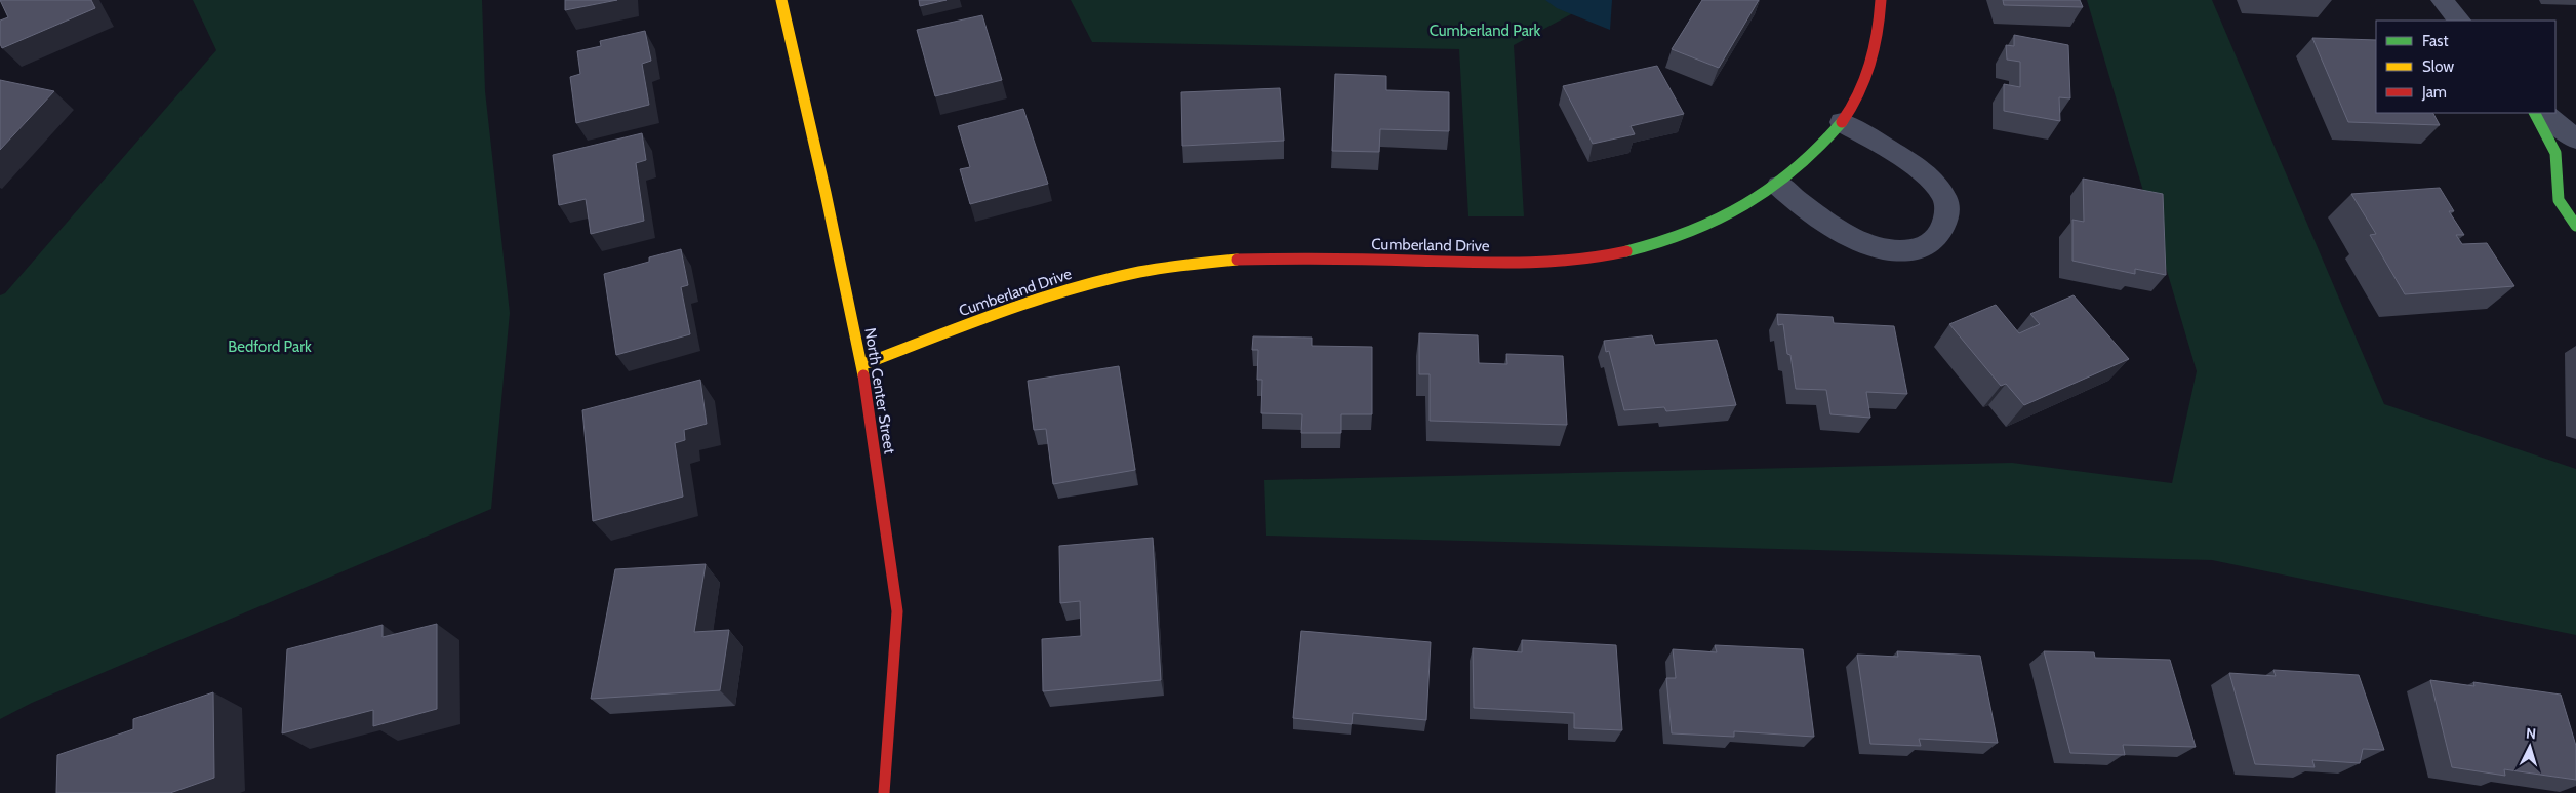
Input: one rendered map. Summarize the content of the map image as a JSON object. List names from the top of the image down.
{
  "streets": {
    "street": ["Cumberland Drive", "North Center Street"]
  },
  "crossings": [
    ["Cumberland Drive", "North Center Street"]
  ],
  "parks": ["Cumberland Park", "Bedford Park"],
  "legend": ["Fast", "Slow", "Jam"],
  "north": "top"
}
